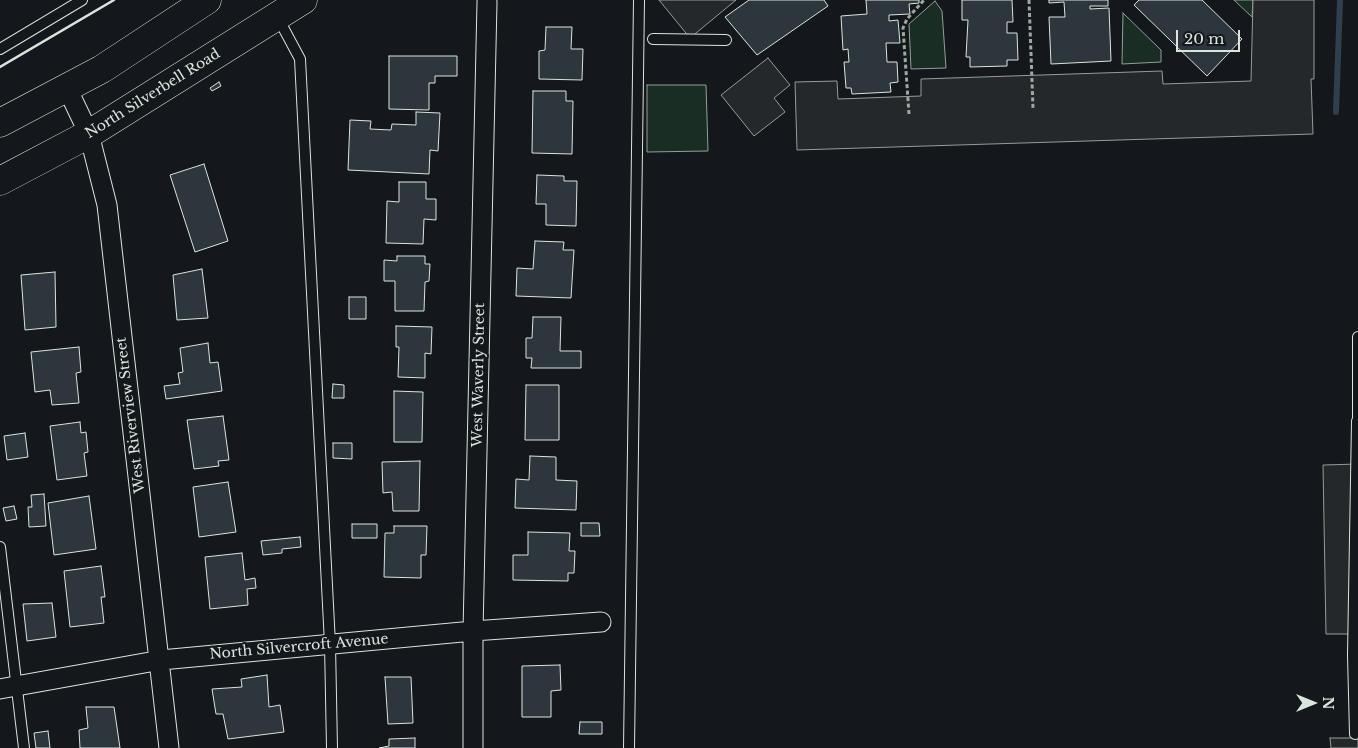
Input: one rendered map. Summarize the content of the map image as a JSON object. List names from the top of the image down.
{
  "streets": {
    "main road": ["North Silverbell Road"],
    "street": ["West Waverly Street", "West Riverview Street", "North Silvercroft Avenue"]
  },
  "crossings": [
    ["North Silverbell Road", "West Riverview Street"],
    ["West Waverly Street", "North Silvercroft Avenue"],
    ["West Riverview Street", "North Silvercroft Avenue"]
  ],
  "scale_bar": "20 m",
  "north": "right"
}
